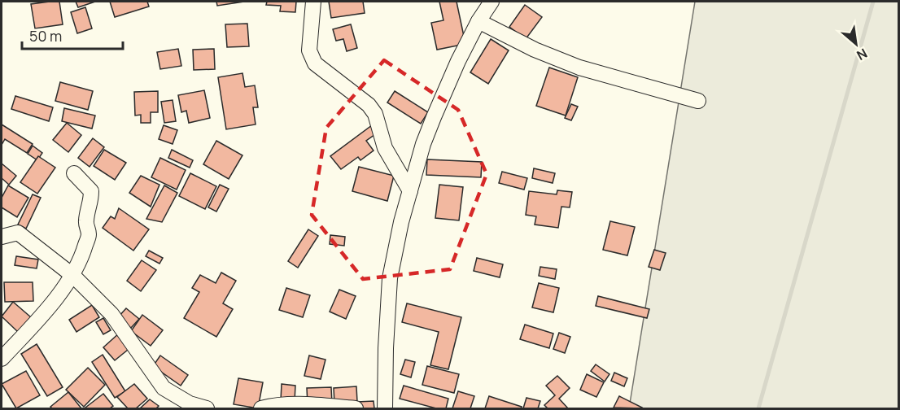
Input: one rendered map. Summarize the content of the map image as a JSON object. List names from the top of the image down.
{
  "scale_bar": "50 m",
  "north": "bottom right"
}
